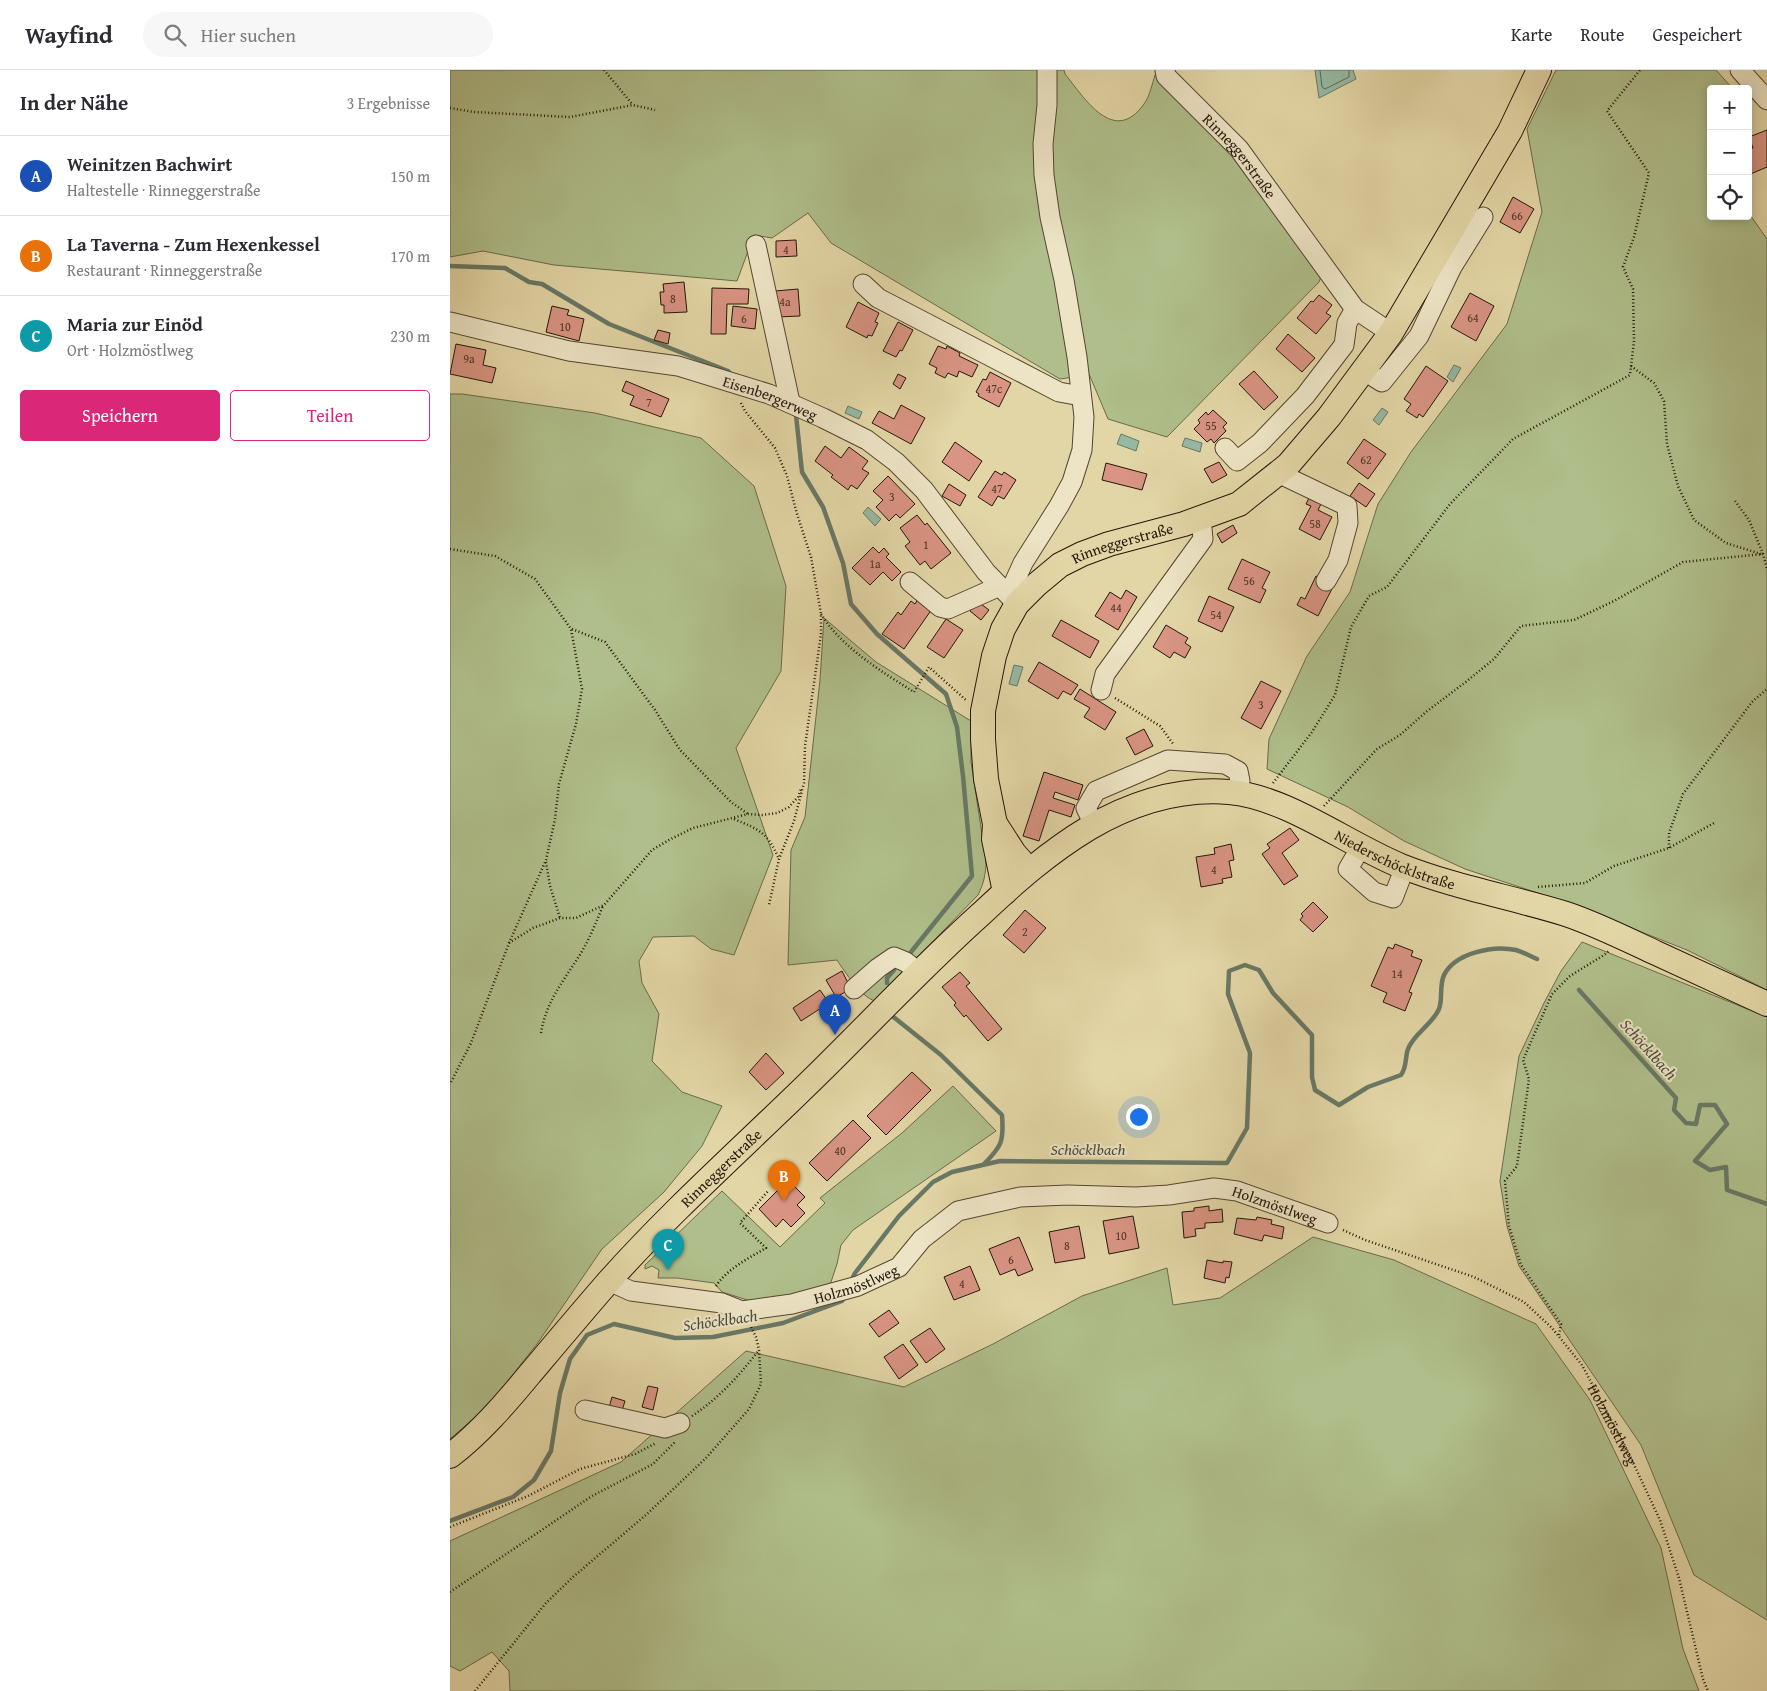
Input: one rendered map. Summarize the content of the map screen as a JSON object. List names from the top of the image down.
{
  "streets": {
    "main road": ["Rinneggerstraße", "Niederschöcklstraße"],
    "street": ["Eisenbergerweg", "Holzmöstlweg"]
  },
  "crossings": [
    ["Rinneggerstraße", "Eisenbergerweg"],
    ["Rinneggerstraße", "Niederschöcklstraße"],
    ["Rinneggerstraße", "Holzmöstlweg"]
  ],
  "water": ["Schöcklbach"],
  "house_numbers": [
    "66",
    "4",
    "8",
    "4a",
    "64",
    "6",
    "10",
    "9a",
    "47c",
    "7",
    "55",
    "62",
    "47",
    "3",
    "58",
    "1",
    "1a",
    "56",
    "44",
    "54",
    "3",
    "4",
    "2",
    "14",
    "40",
    "10",
    "8",
    "6",
    "4"
  ],
  "page": {
    "header": "Wayfind",
    "search": "Hier suchen",
    "nav": ["Karte", "Route", "Gespeichert"],
    "heading": ["In der Nähe", "3 Ergebnisse"],
    "map_buttons": ["+", "−"],
    "list": [
      {
        "mark": "A",
        "name": "Weinitzen Bachwirt",
        "note": "Haltestelle · Rinneggerstraße",
        "value": "150 m"
      },
      {
        "mark": "B",
        "name": "La Taverna - Zum Hexenkessel",
        "note": "Restaurant · Rinneggerstraße",
        "value": "170 m"
      },
      {
        "mark": "C",
        "name": "Maria zur Einöd",
        "note": "Ort · Holzmöstlweg",
        "value": "230 m"
      }
    ],
    "buttons": ["Speichern", "Teilen"],
    "pins": ["A", "B", "C"]
  }
}
